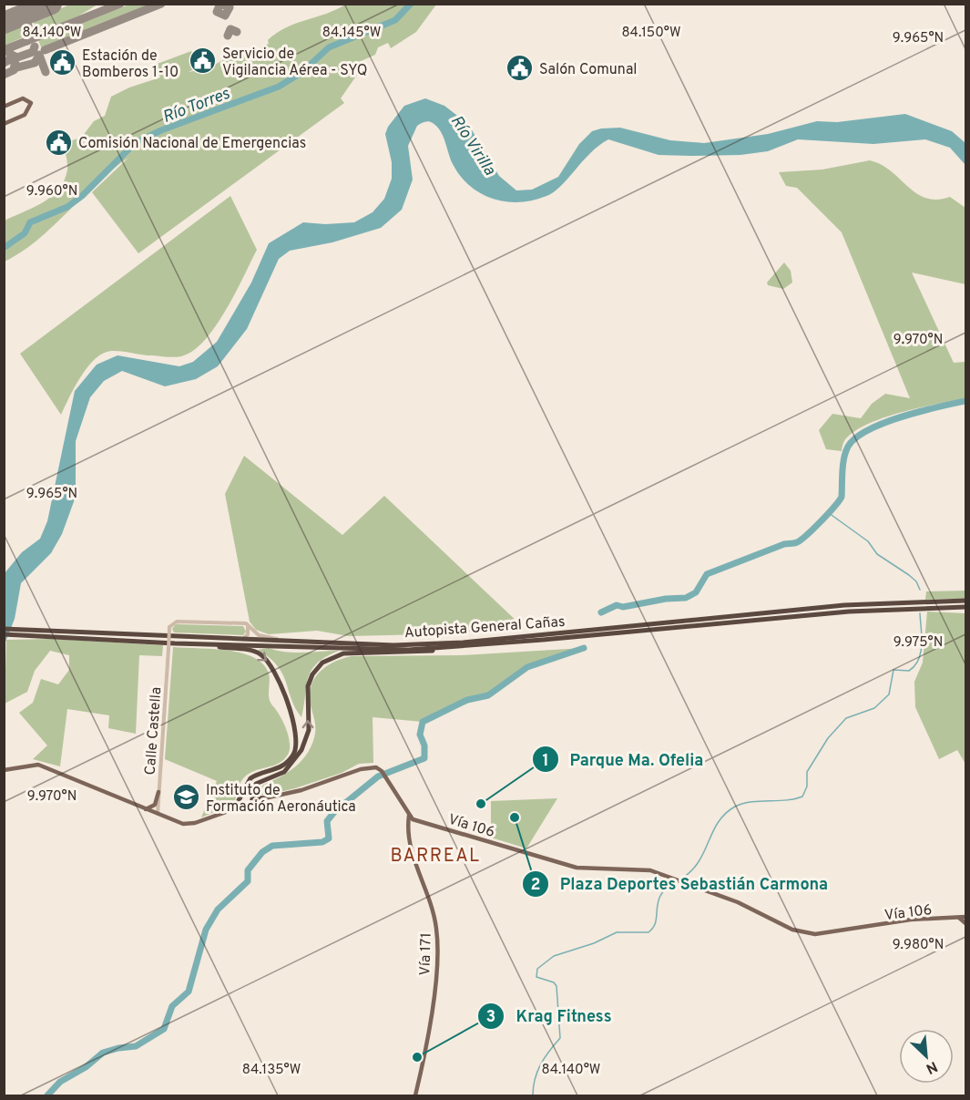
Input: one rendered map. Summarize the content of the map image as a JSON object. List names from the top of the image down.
{
  "streets": {
    "highway": ["Autopista General Cañas"],
    "main road": ["Vía 106", "Vía 171"],
    "street": ["Calle Castella"]
  },
  "crossings": [
    ["Vía 106", "Vía 171"]
  ],
  "districts": ["BARREAL"],
  "water": ["Río Torres", "Río Virilla"],
  "places": {
    "public building": [
      "Servicio de Vigilancia Aérea - SYQ",
      "Estación de Bomberos 1-10",
      "Salón Comunal",
      "Comisión Nacional de Emergencias"
    ],
    "school or university": ["Instituto de Formación Aeronáutica"],
    "other": ["Parque Ma. Ofelia", "Plaza Deportes Sebastián Carmona", "Krag Fitness"]
  },
  "north": "bottom right",
  "coordinates": [
    "84.140°W",
    "84.145°W",
    "84.150°W",
    "9.965°N",
    "9.960°N",
    "9.970°N",
    "9.975°N",
    "9.980°N",
    "84.135°W"
  ]
}
